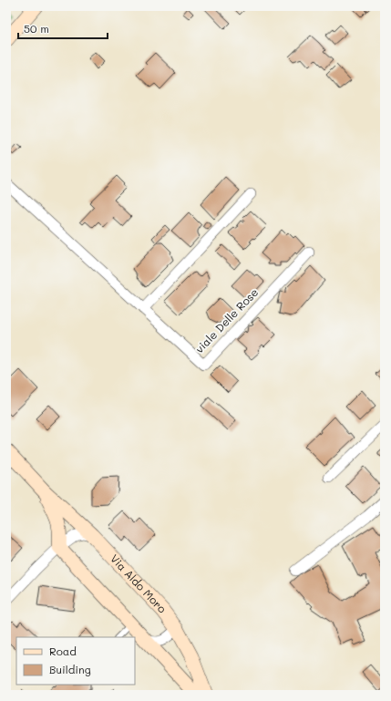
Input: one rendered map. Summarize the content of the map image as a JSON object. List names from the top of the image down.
{
  "streets": {
    "street": ["viale Delle Rose", "Via Aldo Moro"]
  },
  "legend": ["Road", "Building"],
  "scale_bar": "50 m"
}
